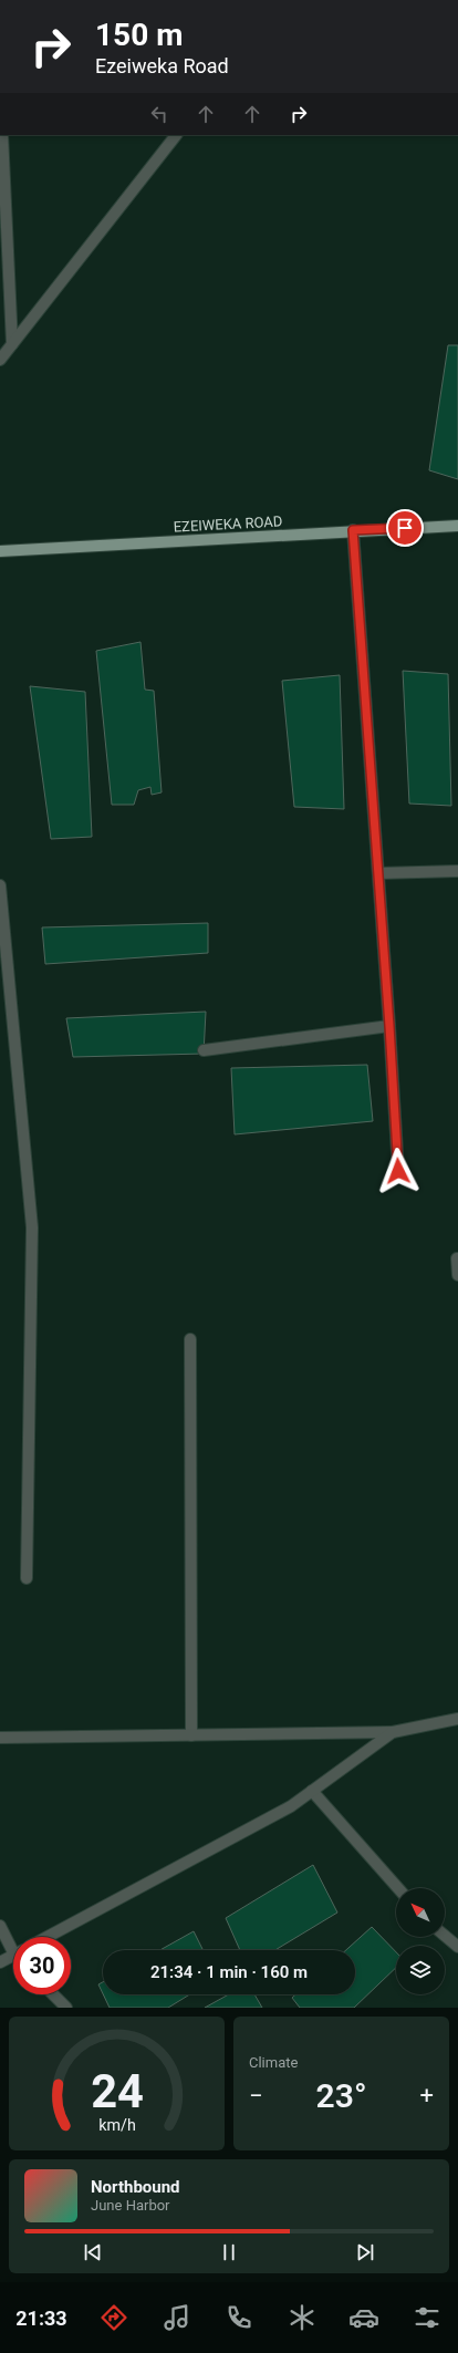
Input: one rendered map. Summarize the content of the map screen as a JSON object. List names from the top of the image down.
{
  "streets": {
    "main road": ["EZEIWEKA ROAD"]
  },
  "north": "top left",
  "page": {
    "turn": ["150 m", "Ezeiweka Road"],
    "limit": "30",
    "trip": "21:34 · 1 min · 160 m",
    "tile": "Climate",
    "heat": ["−", "23°", "+"],
    "song": ["Northbound", "June Harbor"],
    "tabs": "21:33",
    "gauge": ["24", "km/h"]
  }
}
